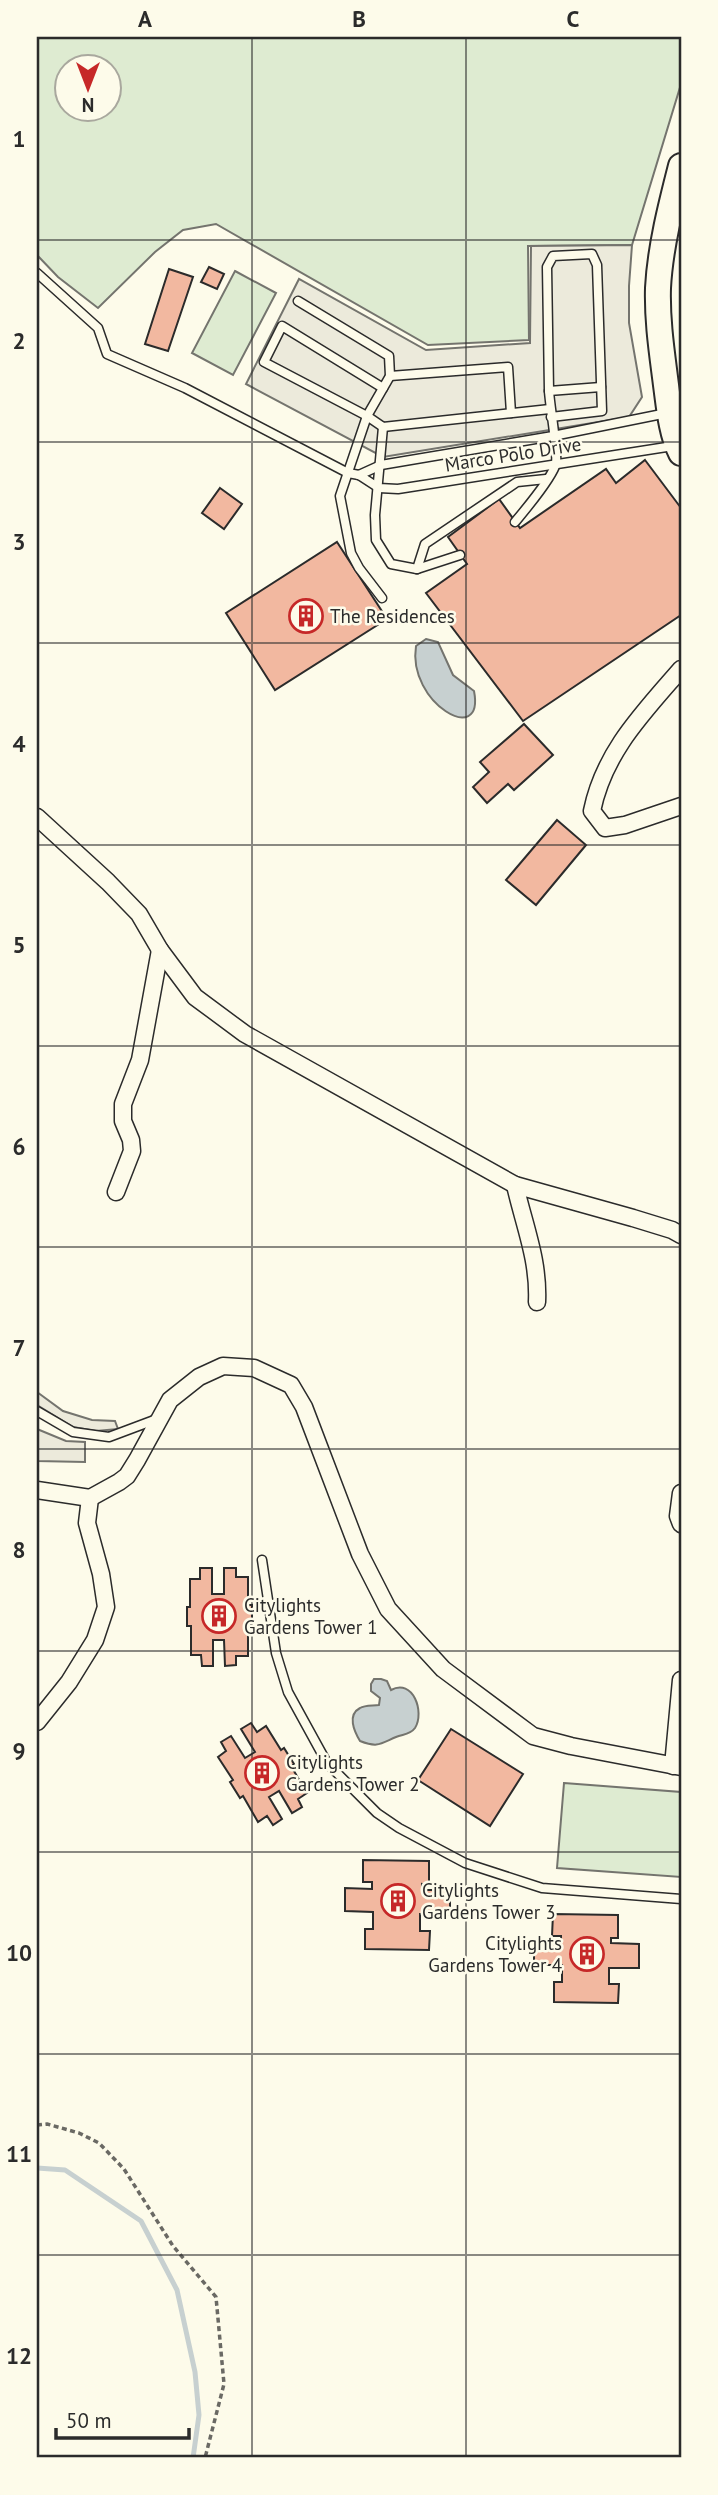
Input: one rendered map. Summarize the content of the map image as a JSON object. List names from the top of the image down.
{
  "streets": {
    "lane": ["Marco Polo Drive"]
  },
  "places": {
    "building": [
      "The Residences",
      "Citylights Gardens Tower 1",
      "Citylights Gardens Tower 2",
      "Citylights Gardens Tower 3",
      "Citylights Gardens Tower 4"
    ]
  },
  "scale_bar": "50 m",
  "north": "bottom",
  "grid": {
    "columns": ["A", "B", "C"],
    "rows": [
      "1",
      "2",
      "3",
      "4",
      "5",
      "6",
      "7",
      "8",
      "9",
      "10",
      "11",
      "12"
    ]
  }
}
